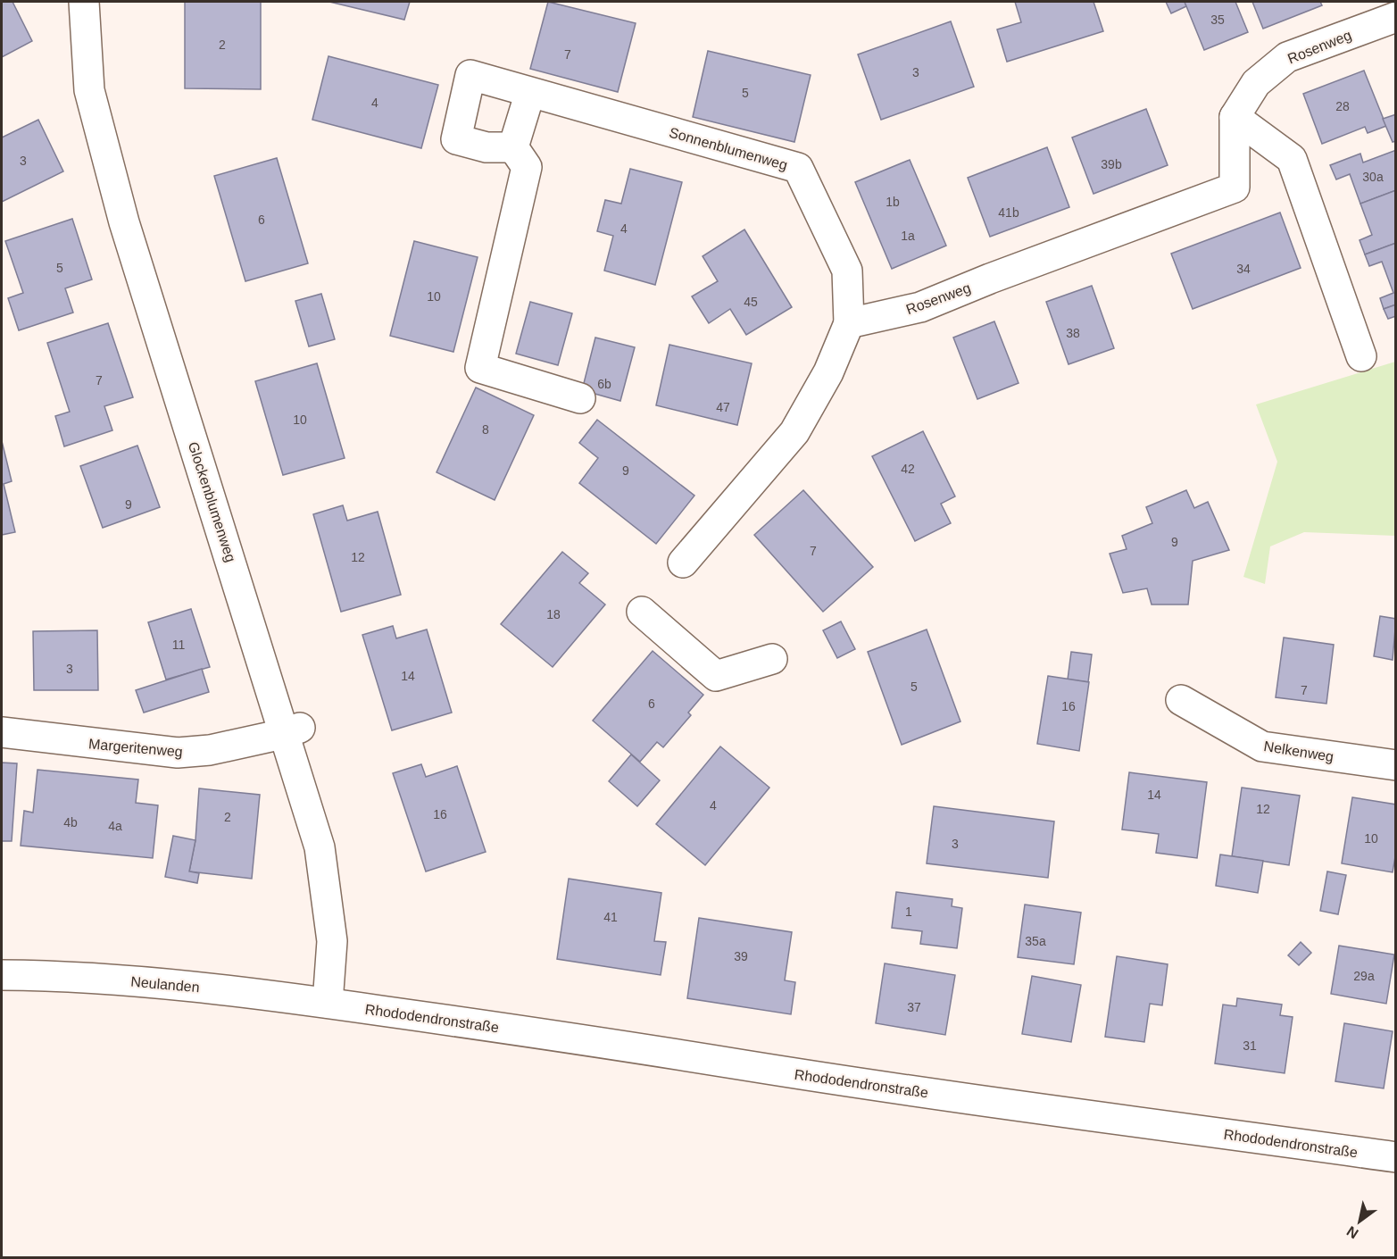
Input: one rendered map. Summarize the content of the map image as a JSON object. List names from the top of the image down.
{
  "streets": {
    "street": [
      "Rosenweg",
      "Sonnenblumenweg",
      "Glockenblumenweg",
      "Margeritenweg",
      "Nelkenweg",
      "Neulanden",
      "Rhododendronstraße"
    ]
  },
  "crossings": [
    ["Rosenweg", "Sonnenblumenweg"],
    ["Glockenblumenweg", "Margeritenweg"],
    ["Glockenblumenweg", "Neulanden"],
    ["Glockenblumenweg", "Rhododendronstraße"],
    ["Neulanden", "Rhododendronstraße"]
  ],
  "house_numbers": [
    "35",
    "2",
    "7",
    "3",
    "5",
    "4",
    "28",
    "3",
    "39b",
    "30a",
    "1b",
    "41b",
    "6",
    "4",
    "1a",
    "5",
    "34",
    "10",
    "45",
    "38",
    "7",
    "6b",
    "47",
    "10",
    "8",
    "42",
    "9",
    "9",
    "9",
    "7",
    "12",
    "18",
    "11",
    "3",
    "14",
    "5",
    "7",
    "6",
    "16",
    "14",
    "4",
    "12",
    "16",
    "2",
    "4b",
    "4a",
    "10",
    "3",
    "1",
    "41",
    "35a",
    "39",
    "29a",
    "37",
    "31"
  ],
  "north": "bottom left"
}
